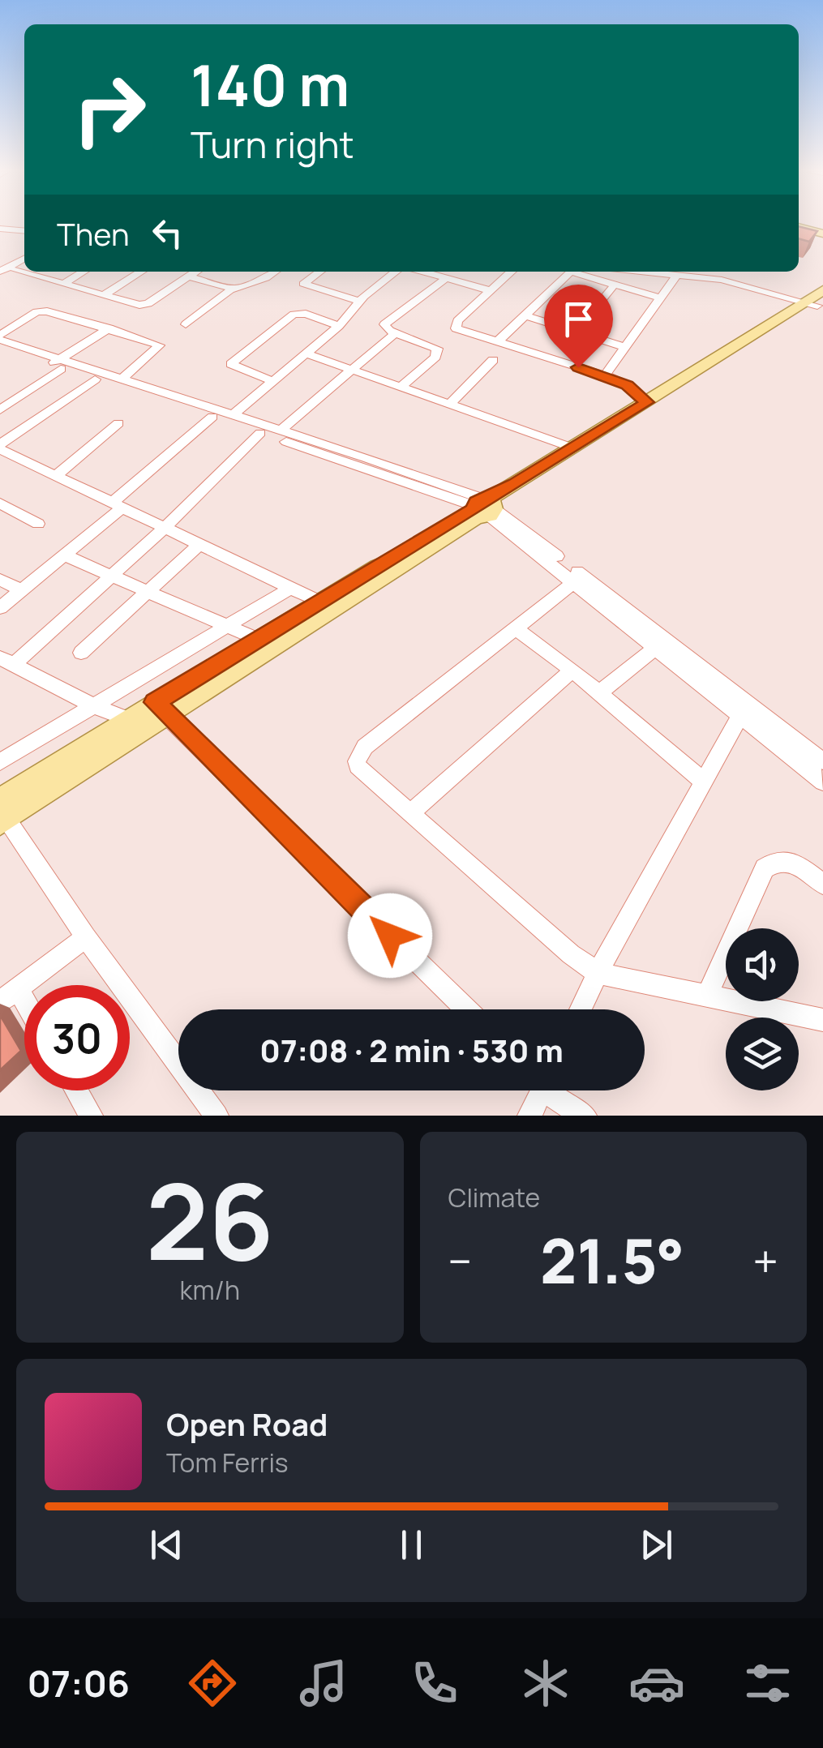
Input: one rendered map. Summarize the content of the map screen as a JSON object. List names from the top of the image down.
{
  "page": {
    "turn": ["140 m", "Turn right"],
    "then": "Then",
    "limit": "30",
    "trip": "07:08 · 2 min · 530 m",
    "tile": [
      ["26", "km/h"],
      "Climate"
    ],
    "heat": ["−", "21.5°", "+"],
    "song": ["Open Road", "Tom Ferris"],
    "tabs": "07:06"
  }
}
